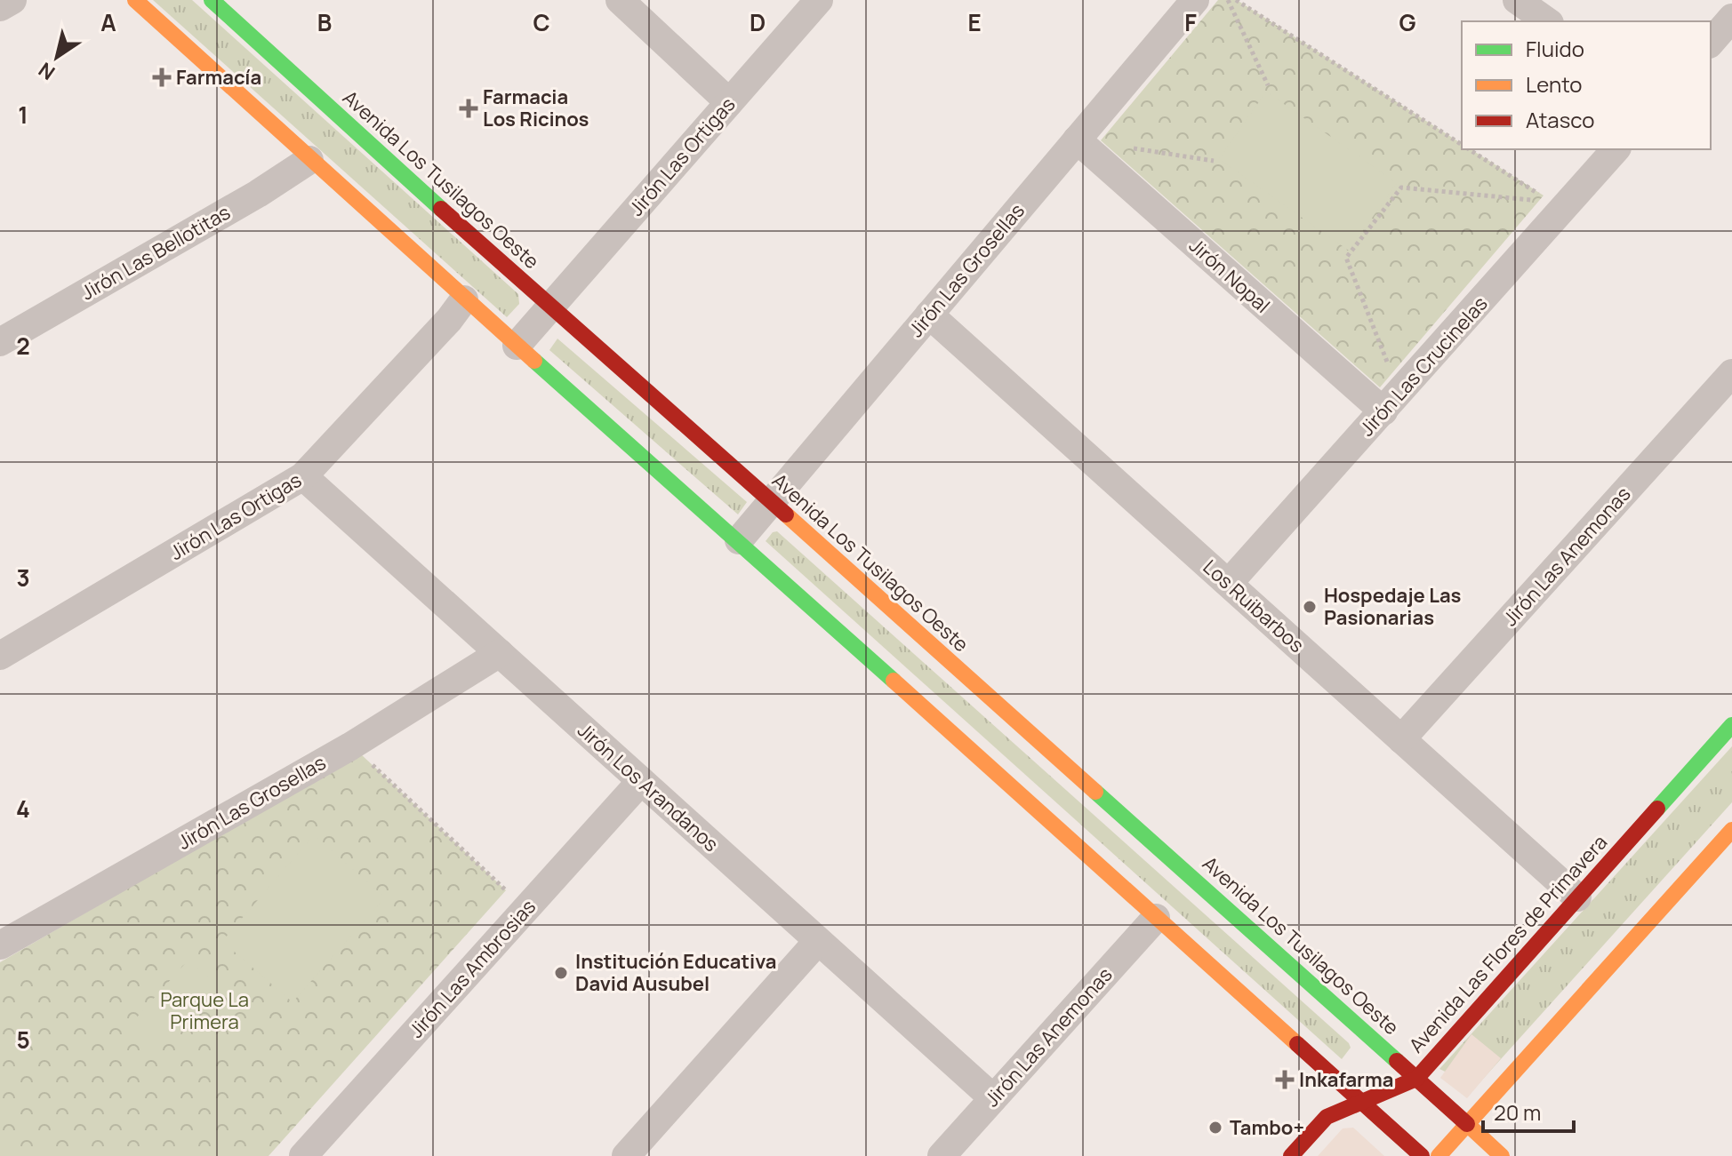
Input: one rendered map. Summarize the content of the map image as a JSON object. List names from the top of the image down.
{
  "streets": {
    "main road": ["Avenida Los Tusilagos Oeste", "Avenida Las Flores de Primavera"],
    "street": [
      "Jirón Las Ortigas",
      "Jirón Las Bellotitas",
      "Jirón Las Grosellas",
      "Jirón Nopal",
      "Jirón Las Crucinelas",
      "Jirón Las Anemonas",
      "Los Ruibarbos",
      "Jirón Los Arandanos",
      "Jirón Las Ambrosias"
    ]
  },
  "crossings": [
    ["Jirón Las Ortigas", "Avenida Los Tusilagos Oeste"],
    ["Jirón Las Ortigas", "Jirón Los Arandanos"],
    ["Avenida Los Tusilagos Oeste", "Jirón Las Grosellas"],
    ["Avenida Los Tusilagos Oeste", "Avenida Las Flores de Primavera"],
    ["Jirón Las Grosellas", "Jirón Nopal"],
    ["Jirón Las Grosellas", "Los Ruibarbos"],
    ["Jirón Las Grosellas", "Jirón Los Arandanos"],
    ["Jirón Nopal", "Jirón Las Crucinelas"],
    ["Jirón Las Crucinelas", "Los Ruibarbos"],
    ["Jirón Las Anemonas", "Los Ruibarbos"],
    ["Jirón Las Anemonas", "Jirón Los Arandanos"],
    ["Los Ruibarbos", "Avenida Las Flores de Primavera"],
    ["Jirón Los Arandanos", "Jirón Las Ambrosias"]
  ],
  "parks": ["Parque La Primera"],
  "places": {
    "health": ["Farmacía", "Farmacia Los Ricinos", "Inkafarma"],
    "other": ["Hospedaje Las Pasionarias", "Institución Educativa David Ausubel", "Tambo+"]
  },
  "legend": ["Fluido", "Lento", "Atasco"],
  "scale_bar": "20 m",
  "north": "bottom left",
  "grid": {
    "columns": [
      "A",
      "B",
      "C",
      "D",
      "E",
      "F",
      "G"
    ],
    "rows": [
      "1",
      "2",
      "3",
      "4",
      "5"
    ]
  }
}
